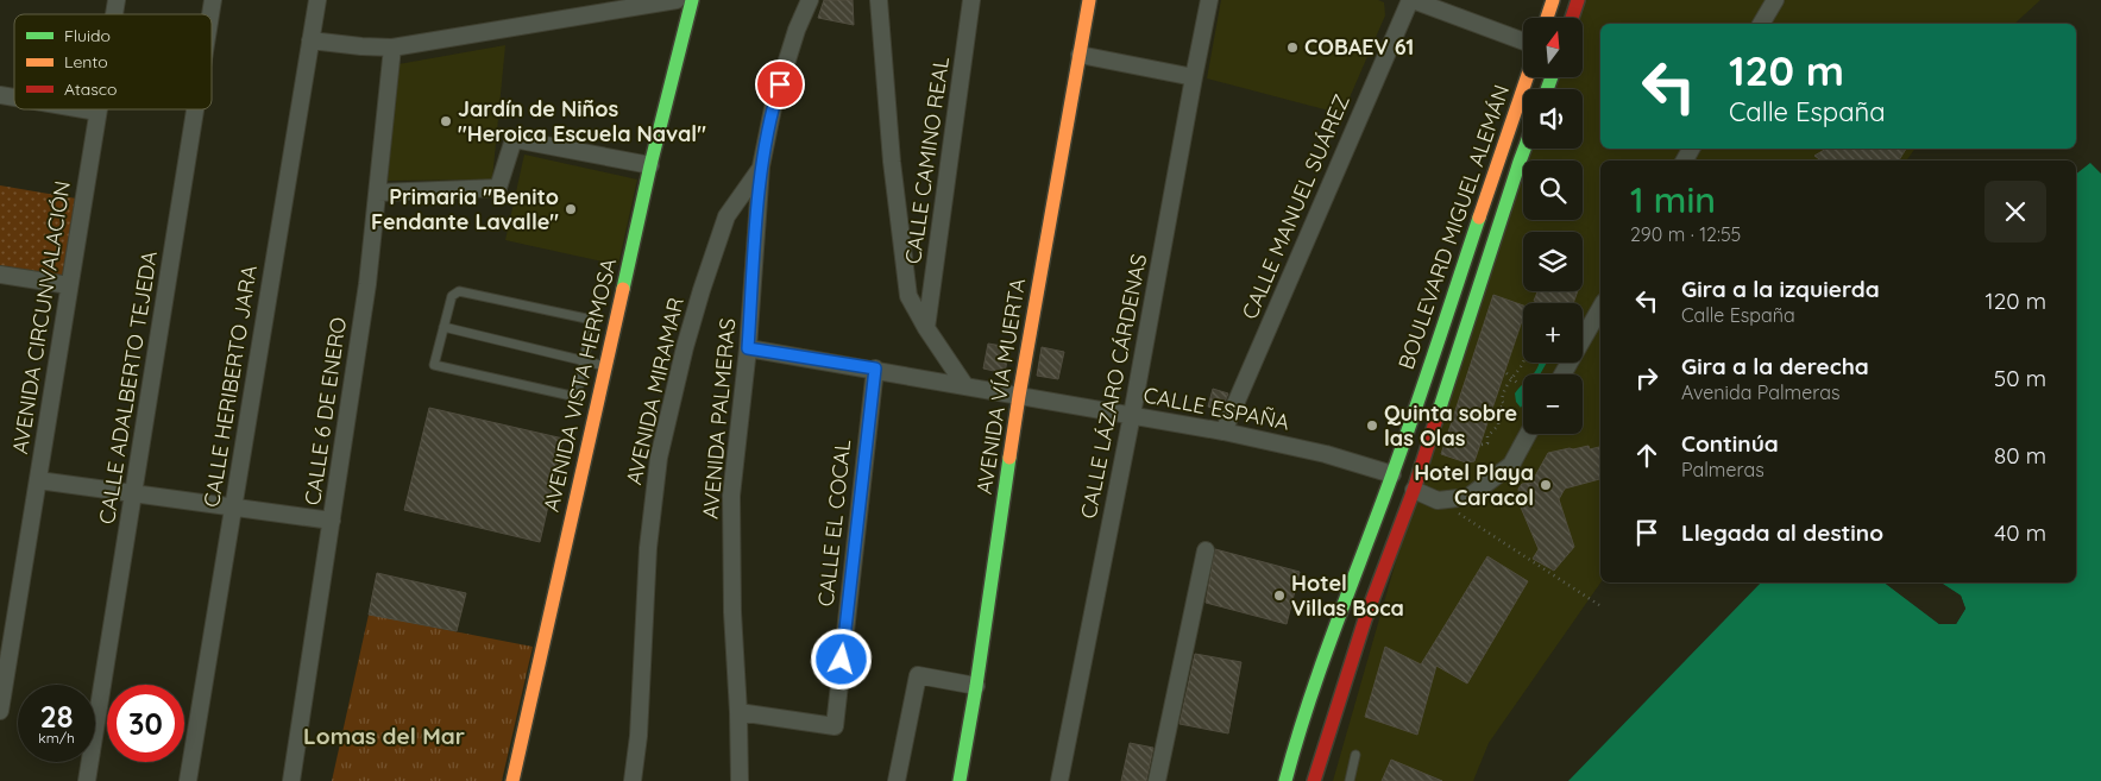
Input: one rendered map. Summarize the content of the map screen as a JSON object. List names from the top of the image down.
{
  "streets": {
    "street": [
      "CALLE CAMINO REAL",
      "CALLE MANUEL SUÁREZ",
      "BOULEVARD MIGUEL ALEMÁN",
      "AVENIDA CIRCUNVALACIÓN",
      "AVENIDA VISTA HERMOSA",
      "CALLE HERIBERTO JARA",
      "AVENIDA VÍA MUERTA",
      "CALLE LÁZARO CÁRDENAS",
      "CALLE ADALBERTO TEJEDA",
      "AVENIDA MIRAMAR",
      "CALLE ESPAÑA",
      "CALLE 6 DE ENERO",
      "AVENIDA PALMERAS",
      "CALLE EL COCAL"
    ]
  },
  "crossings": [
    ["CALLE MANUEL SUÁREZ", "CALLE ESPAÑA"],
    ["BOULEVARD MIGUEL ALEMÁN", "CALLE ESPAÑA"],
    ["AVENIDA VÍA MUERTA", "CALLE ESPAÑA"],
    ["CALLE LÁZARO CÁRDENAS", "CALLE ESPAÑA"],
    ["AVENIDA MIRAMAR", "AVENIDA PALMERAS"],
    ["CALLE ESPAÑA", "AVENIDA PALMERAS"],
    ["CALLE ESPAÑA", "CALLE EL COCAL"],
    ["AVENIDA PALMERAS", "CALLE EL COCAL"]
  ],
  "districts": ["Lomas del Mar"],
  "places": [
    "COBAEV 61",
    "Jardín de Niños \"Heroica Escuela Naval\"",
    "Primaria \"Benito Fendante Lavalle\"",
    "Quinta sobre las Olas",
    "Hotel Playa Caracol",
    "Hotel Villas Boca"
  ],
  "legend": ["Fluido", "Lento", "Atasco"],
  "north": "top",
  "page": {
    "map_buttons": ["+", "−"],
    "turn": ["120 m", "Calle España"],
    "heading": ["1 min", "290 m · 12:55"],
    "list": [
      {
        "name": "Gira a la izquierda",
        "note": "Calle España",
        "value": "120 m"
      },
      {
        "name": "Gira a la derecha",
        "note": "Avenida Palmeras",
        "value": "50 m"
      },
      {
        "name": "Continúa",
        "note": "Palmeras",
        "value": "80 m"
      },
      {
        "name": "Llegada al destino",
        "value": "40 m"
      }
    ],
    "speed": "28 km/h",
    "limit": "30"
  }
}
